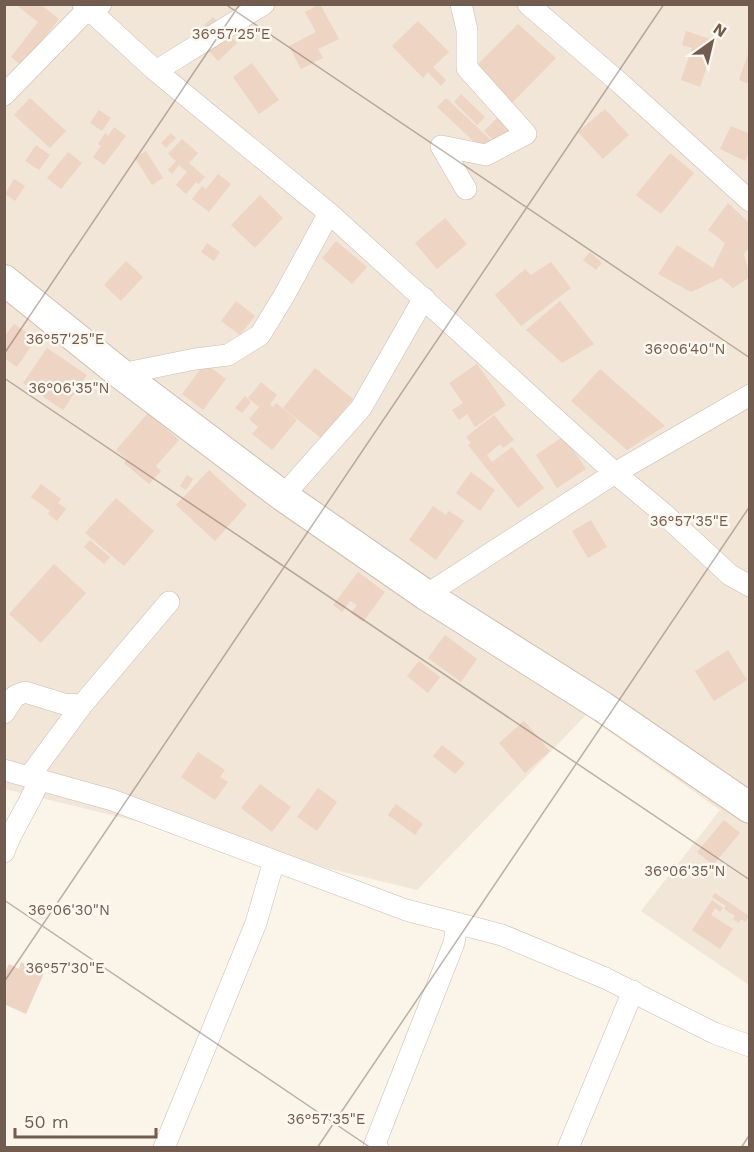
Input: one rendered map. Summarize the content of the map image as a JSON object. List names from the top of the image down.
{
  "scale_bar": "50 m",
  "north": "top right",
  "coordinates": [
    "36°57'25\"E",
    "36°06'40\"N",
    "36°06'35\"N",
    "36°57'35\"E",
    "36°06'30\"N",
    "36°57'30\"E"
  ]
}
